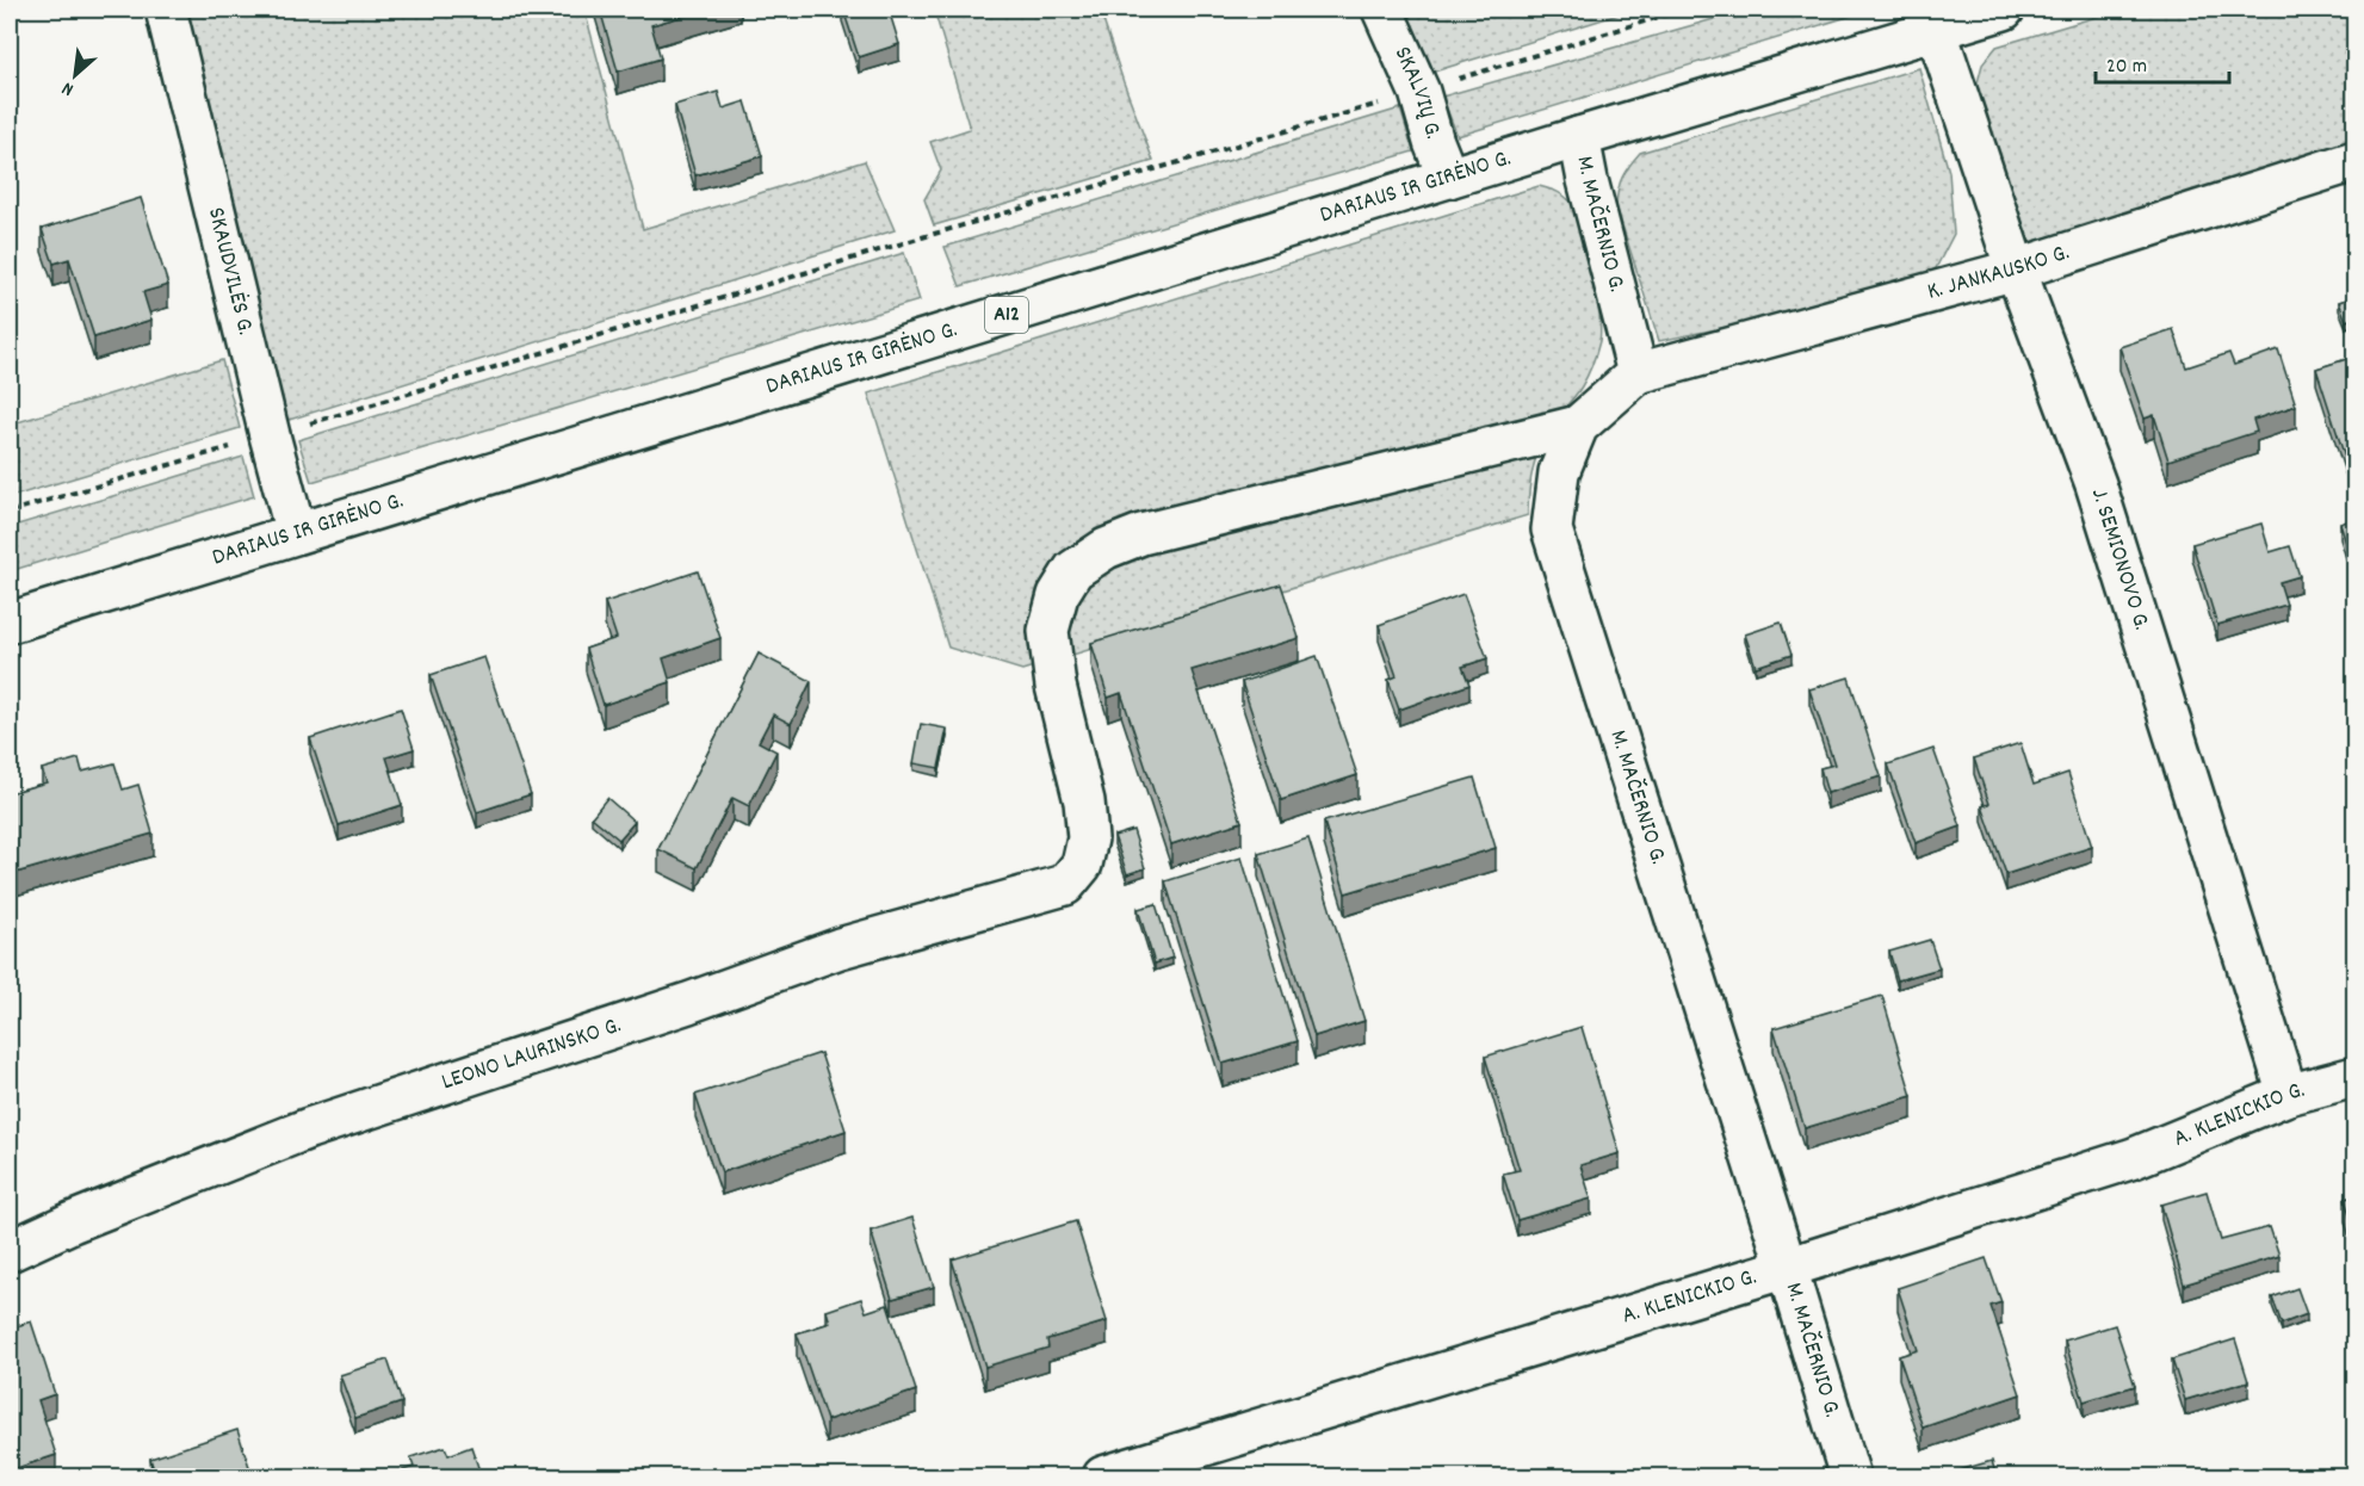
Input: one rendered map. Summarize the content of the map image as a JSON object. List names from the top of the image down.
{
  "streets": {
    "main road": [
      "SKALVIŲ G.",
      "DARIAUS IR GIRĖNO G.",
      "M. MAČERNIO G.",
      "SKAUDVILĖS G.",
      "K. JANKAUSKO G.",
      "A12",
      "J. SEMIONOVO G.",
      "LEONO LAURINSKO G.",
      "A. KLENICKIO G."
    ]
  },
  "crossings": [
    ["SKALVIŲ G.", "DARIAUS IR GIRĖNO G."],
    ["DARIAUS IR GIRĖNO G.", "M. MAČERNIO G."],
    ["DARIAUS IR GIRĖNO G.", "SKAUDVILĖS G."],
    ["DARIAUS IR GIRĖNO G.", "J. SEMIONOVO G."],
    ["M. MAČERNIO G.", "K. JANKAUSKO G."],
    ["M. MAČERNIO G.", "LEONO LAURINSKO G."],
    ["M. MAČERNIO G.", "A. KLENICKIO G."],
    ["K. JANKAUSKO G.", "J. SEMIONOVO G."],
    ["J. SEMIONOVO G.", "A. KLENICKIO G."]
  ],
  "scale_bar": "20 m",
  "north": "bottom left"
}
